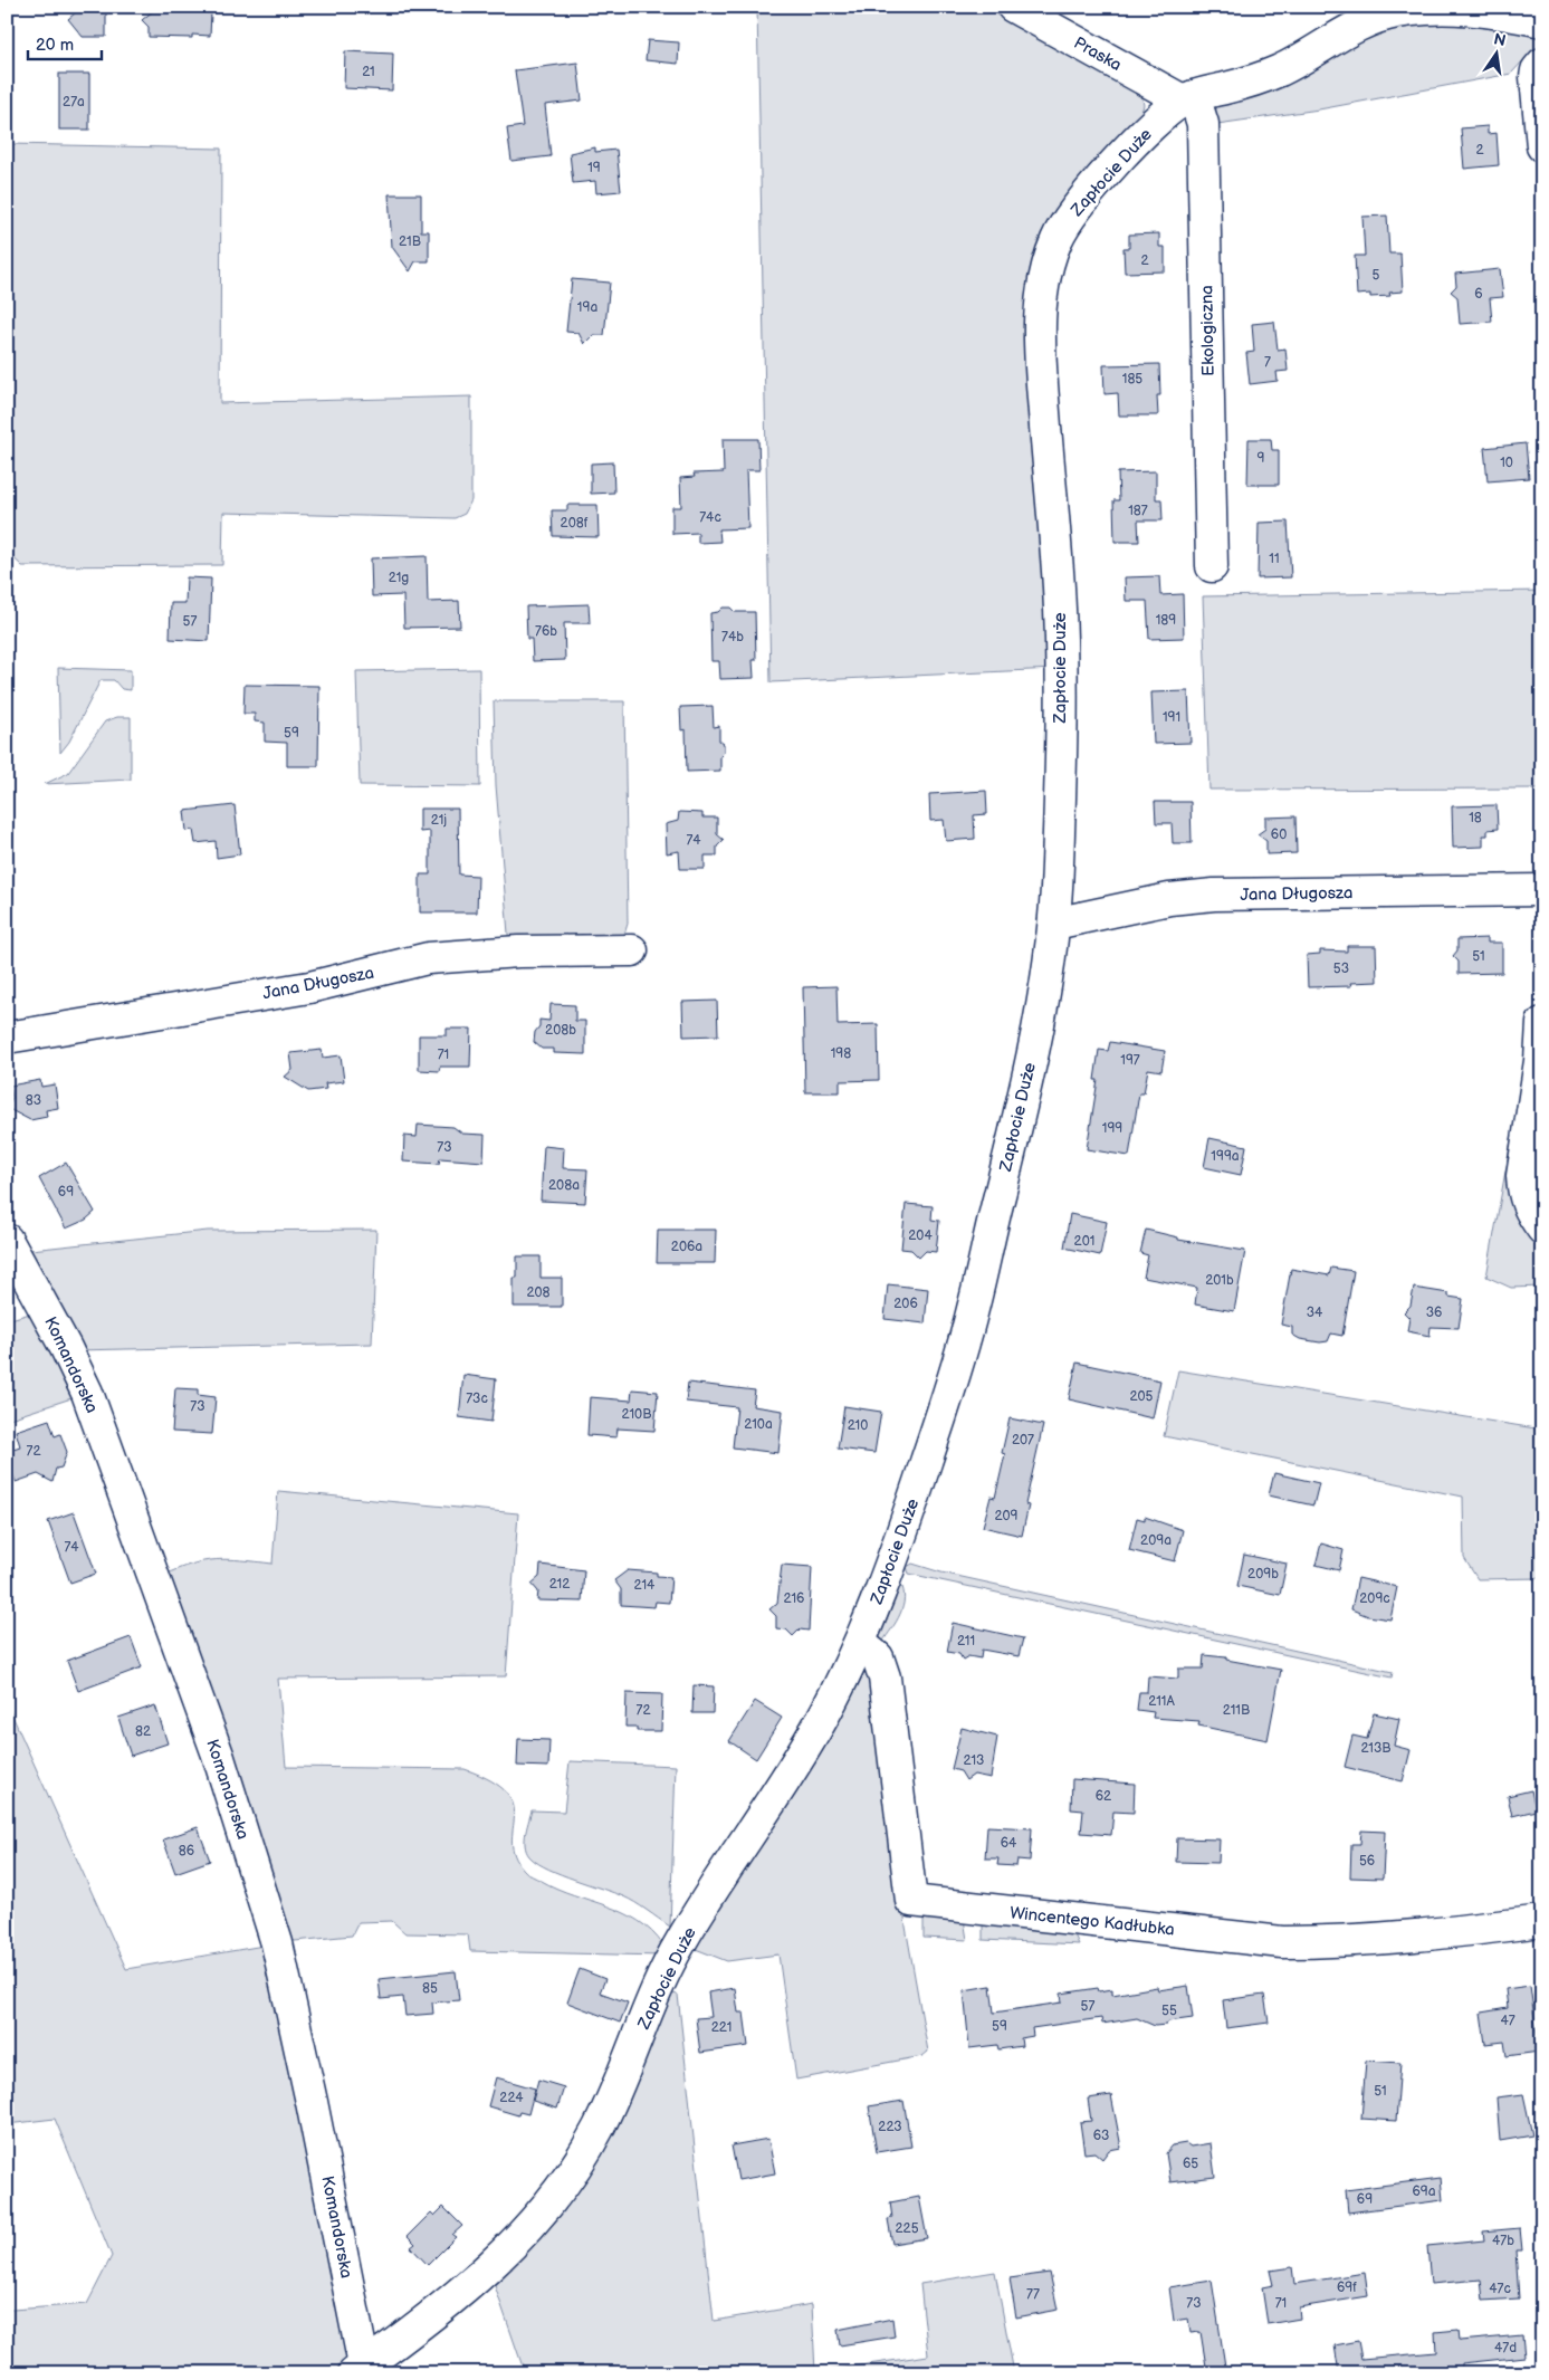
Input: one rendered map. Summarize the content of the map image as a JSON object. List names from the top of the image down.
{
  "streets": {
    "street": [
      "Praska",
      "Zapłocie Duże",
      "Ekologiczna",
      "Jana Długosza",
      "Komandorska",
      "Wincentego Kadłubka"
    ]
  },
  "crossings": [
    ["Praska", "Zapłocie Duże"],
    ["Praska", "Ekologiczna"],
    ["Zapłocie Duże", "Ekologiczna"],
    ["Zapłocie Duże", "Jana Długosza"],
    ["Zapłocie Duże", "Komandorska"],
    ["Zapłocie Duże", "Wincentego Kadłubka"]
  ],
  "house_numbers": [
    "21",
    "27a",
    "2",
    "19",
    "21B",
    "2",
    "5",
    "6",
    "19a",
    "7",
    "185",
    "9",
    "10",
    "187",
    "74c",
    "208f",
    "11",
    "21g",
    "189",
    "57",
    "76b",
    "74b",
    "191",
    "59",
    "18",
    "21j",
    "60",
    "74",
    "51",
    "53",
    "208b",
    "198",
    "71",
    "197",
    "83",
    "199",
    "73",
    "199a",
    "208a",
    "69",
    "204",
    "201",
    "206a",
    "201b",
    "208",
    "206",
    "34",
    "36",
    "205",
    "73c",
    "73",
    "210B",
    "210a",
    "210",
    "207",
    "72",
    "209",
    "209a",
    "74",
    "209b",
    "212",
    "214",
    "216",
    "209c",
    "211",
    "211A",
    "72",
    "211B",
    "82",
    "213B",
    "213",
    "62",
    "64",
    "86",
    "56",
    "85",
    "57",
    "55",
    "47",
    "59",
    "221",
    "51",
    "224",
    "223",
    "63",
    "65",
    "69a",
    "69",
    "225",
    "47b",
    "69f",
    "47c",
    "77",
    "73",
    "71",
    "47d"
  ],
  "scale_bar": "20 m",
  "north": "top"
}
